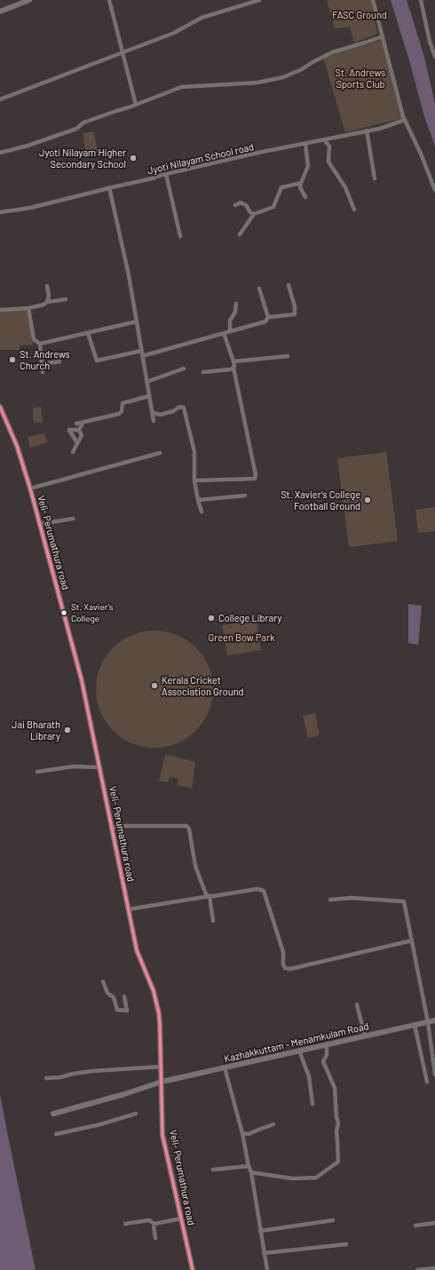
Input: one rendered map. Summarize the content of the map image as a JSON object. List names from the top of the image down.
{
  "streets": {
    "main road": ["Veli- Perumathura road", "Kazhakkuttam - Menamkulam Road"],
    "street": ["Jyoti Nilayam School road"]
  },
  "crossings": [
    ["Veli- Perumathura road", "Kazhakkuttam - Menamkulam Road"]
  ],
  "parks": ["FASC Ground", "St. Andrews Sports Club", "Green Bow Park"],
  "places": [
    "Jyoti Nilayam Higher Secondary School",
    "St. Andrews Church",
    "St. Xavier's College Football Ground",
    "St. Xavier's College",
    "College Library",
    "Kerala Cricket Association Ground",
    "Jai Bharath Library"
  ]
}
